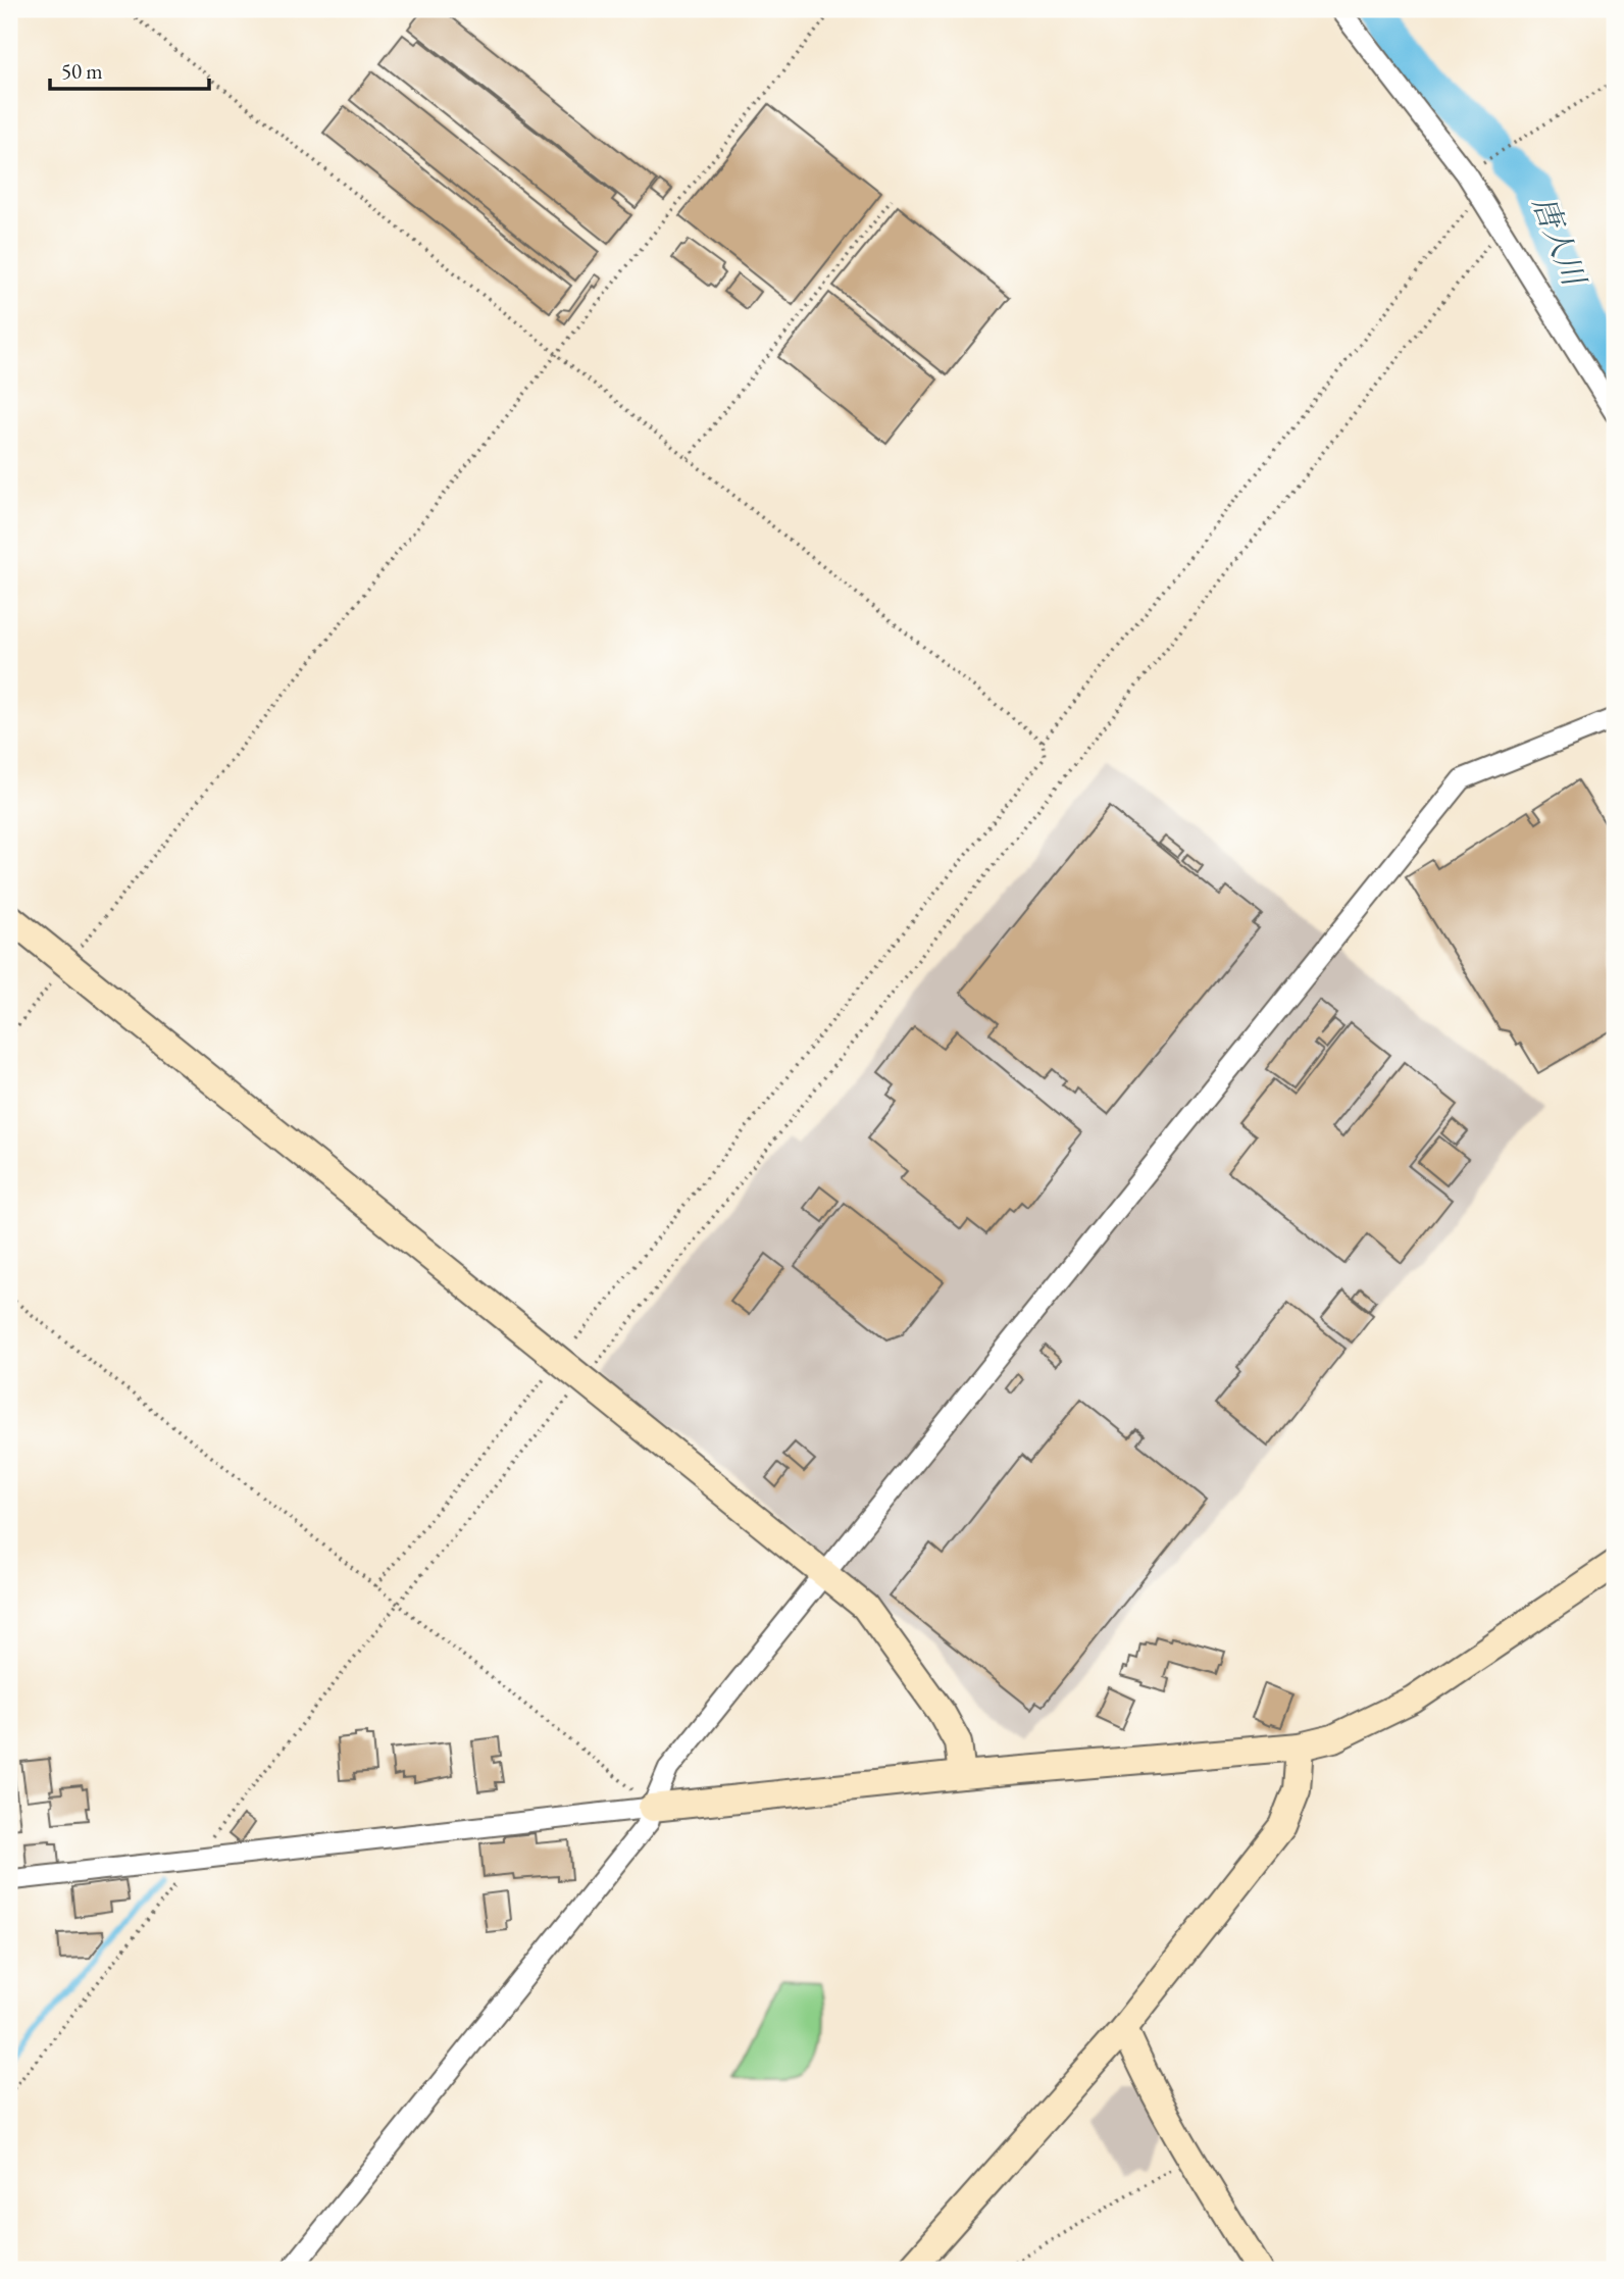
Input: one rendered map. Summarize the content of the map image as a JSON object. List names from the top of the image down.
{
  "water": ["唐人川"],
  "scale_bar": "50 m"
}
